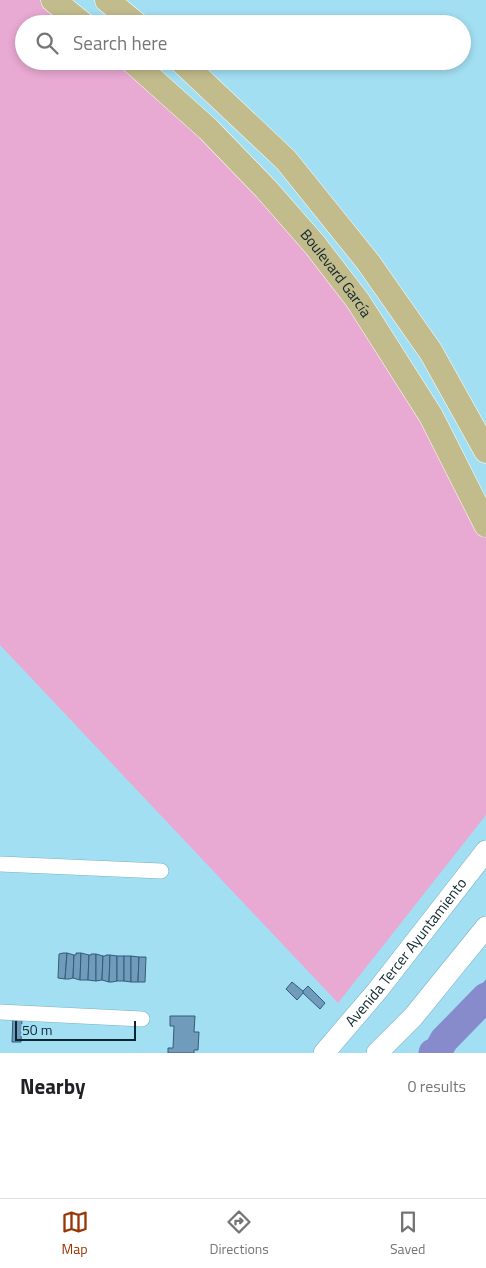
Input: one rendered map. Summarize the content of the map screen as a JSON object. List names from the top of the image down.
{
  "streets": {
    "main road": ["Boulevard García", "Avenida Tercer Ayuntamiento"]
  },
  "scale_bar": "50 m",
  "page": {
    "search": "Search here",
    "scale": "50 m",
    "heading": ["Nearby", "0 results"],
    "nav": ["Map", "Directions", "Saved"]
  }
}
